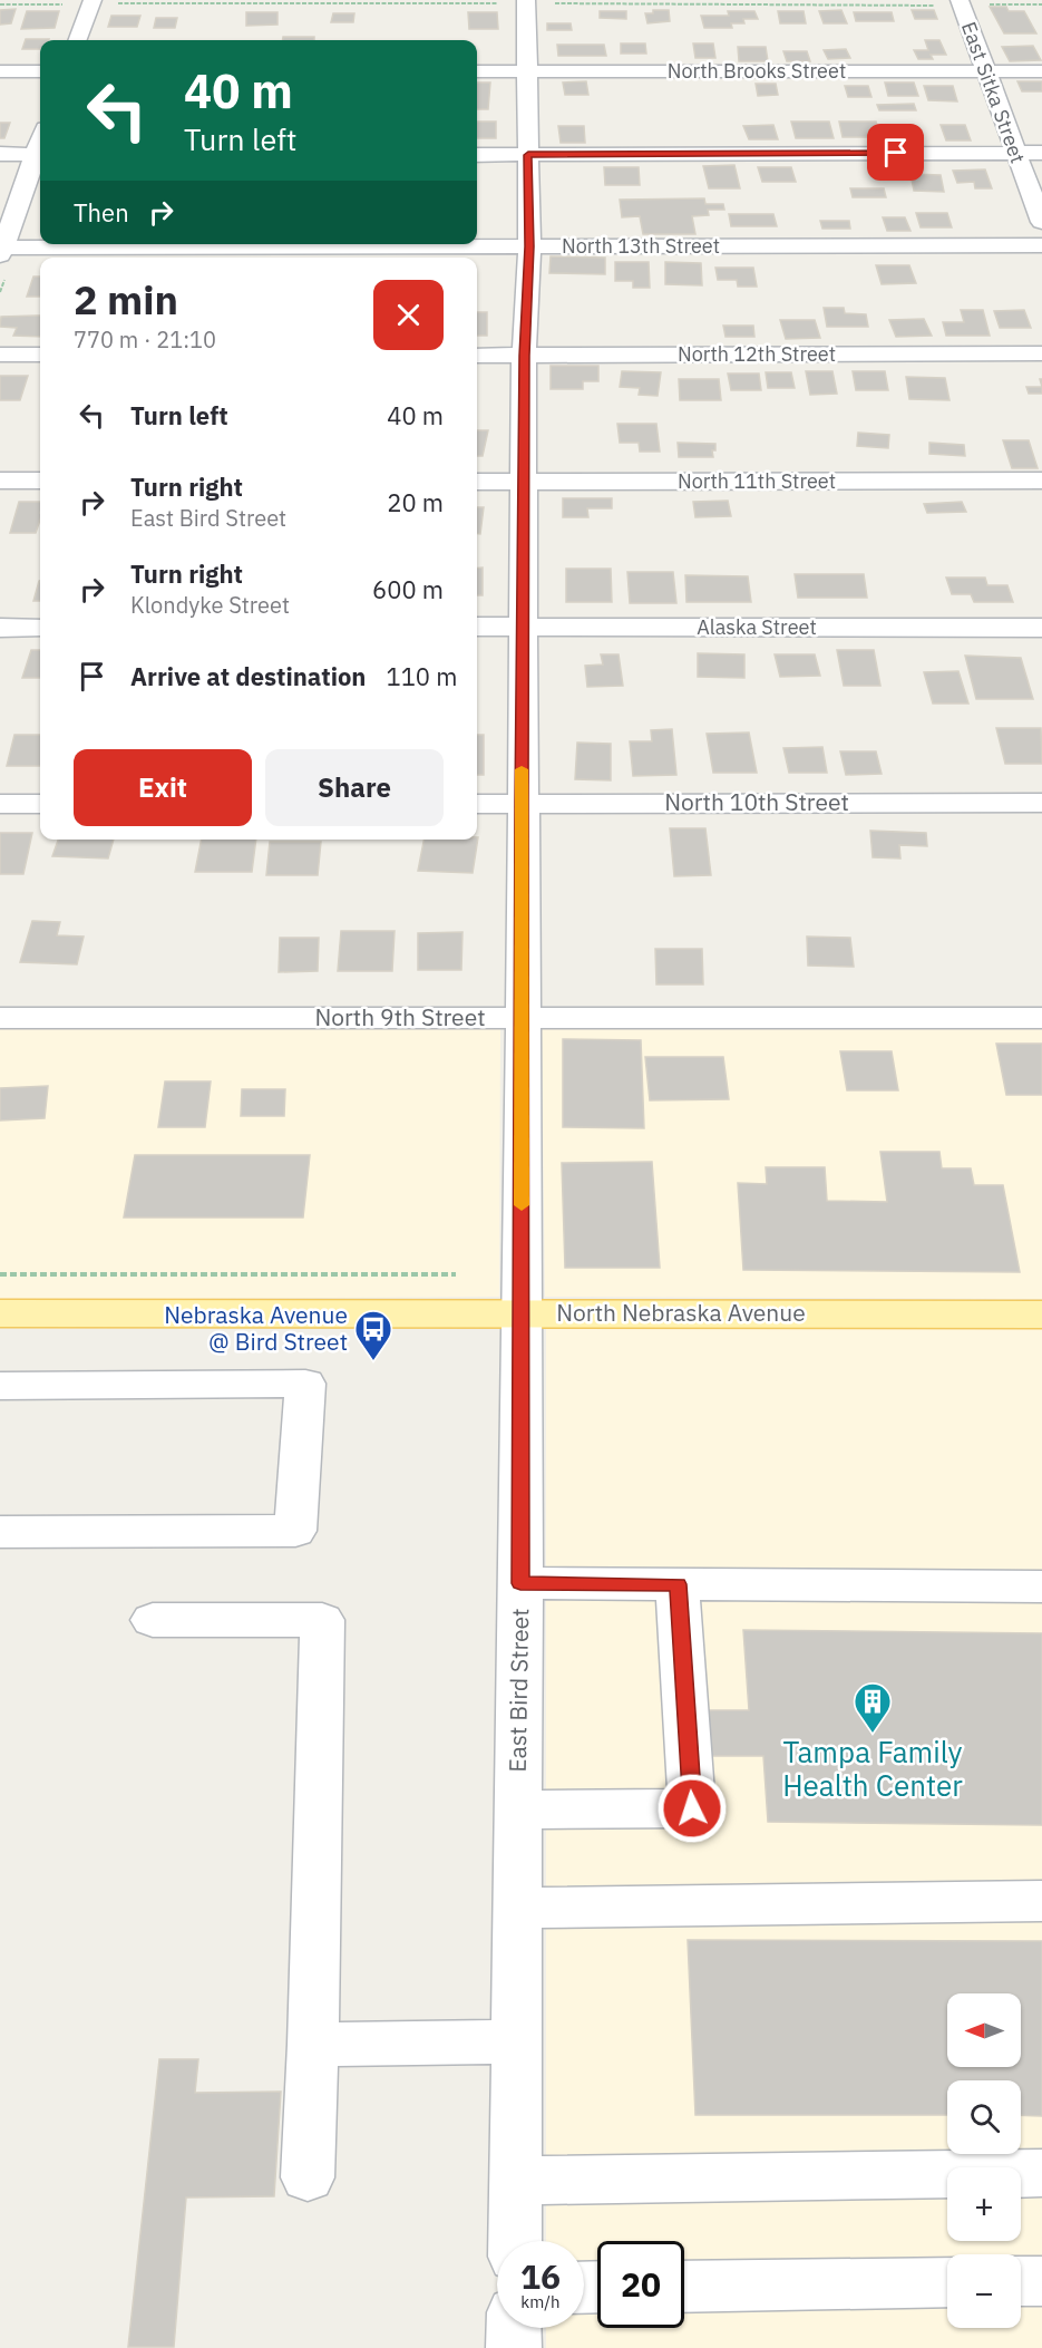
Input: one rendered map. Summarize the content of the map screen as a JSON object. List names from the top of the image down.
{
  "streets": {
    "main road": ["North Nebraska Avenue"],
    "street": [
      "North Brooks Street",
      "East Sitka Street",
      "North 13th Street",
      "North 12th Street",
      "North 11th Street",
      "Alaska Street",
      "North 10th Street",
      "North 9th Street",
      "East Bird Street"
    ]
  },
  "crossings": [
    ["North Brooks Street", "East Sitka Street"],
    ["North Brooks Street", "East Bird Street"],
    ["North 13th Street", "East Bird Street"],
    ["North 12th Street", "East Bird Street"],
    ["North 11th Street", "East Bird Street"],
    ["Alaska Street", "East Bird Street"],
    ["North 10th Street", "East Bird Street"],
    ["North 9th Street", "East Bird Street"],
    ["North Nebraska Avenue", "East Bird Street"]
  ],
  "places": {
    "bus stop": ["Nebraska Avenue @ Bird Street"],
    "building": ["Tampa Family Health Center"]
  },
  "north": "left",
  "page": {
    "turn": ["40 m", "Turn left"],
    "then": "Then",
    "heading": ["2 min", "770 m · 21:10"],
    "list": [
      {
        "name": "Turn left",
        "value": "40 m"
      },
      {
        "name": "Turn right",
        "note": "East Bird Street",
        "value": "20 m"
      },
      {
        "name": "Turn right",
        "note": "Klondyke Street",
        "value": "600 m"
      },
      {
        "name": "Arrive at destination",
        "value": "110 m"
      }
    ],
    "buttons": ["Exit", "Share"],
    "map_buttons": ["+", "−"],
    "speed": "16 km/h",
    "limit": "20"
  }
}
